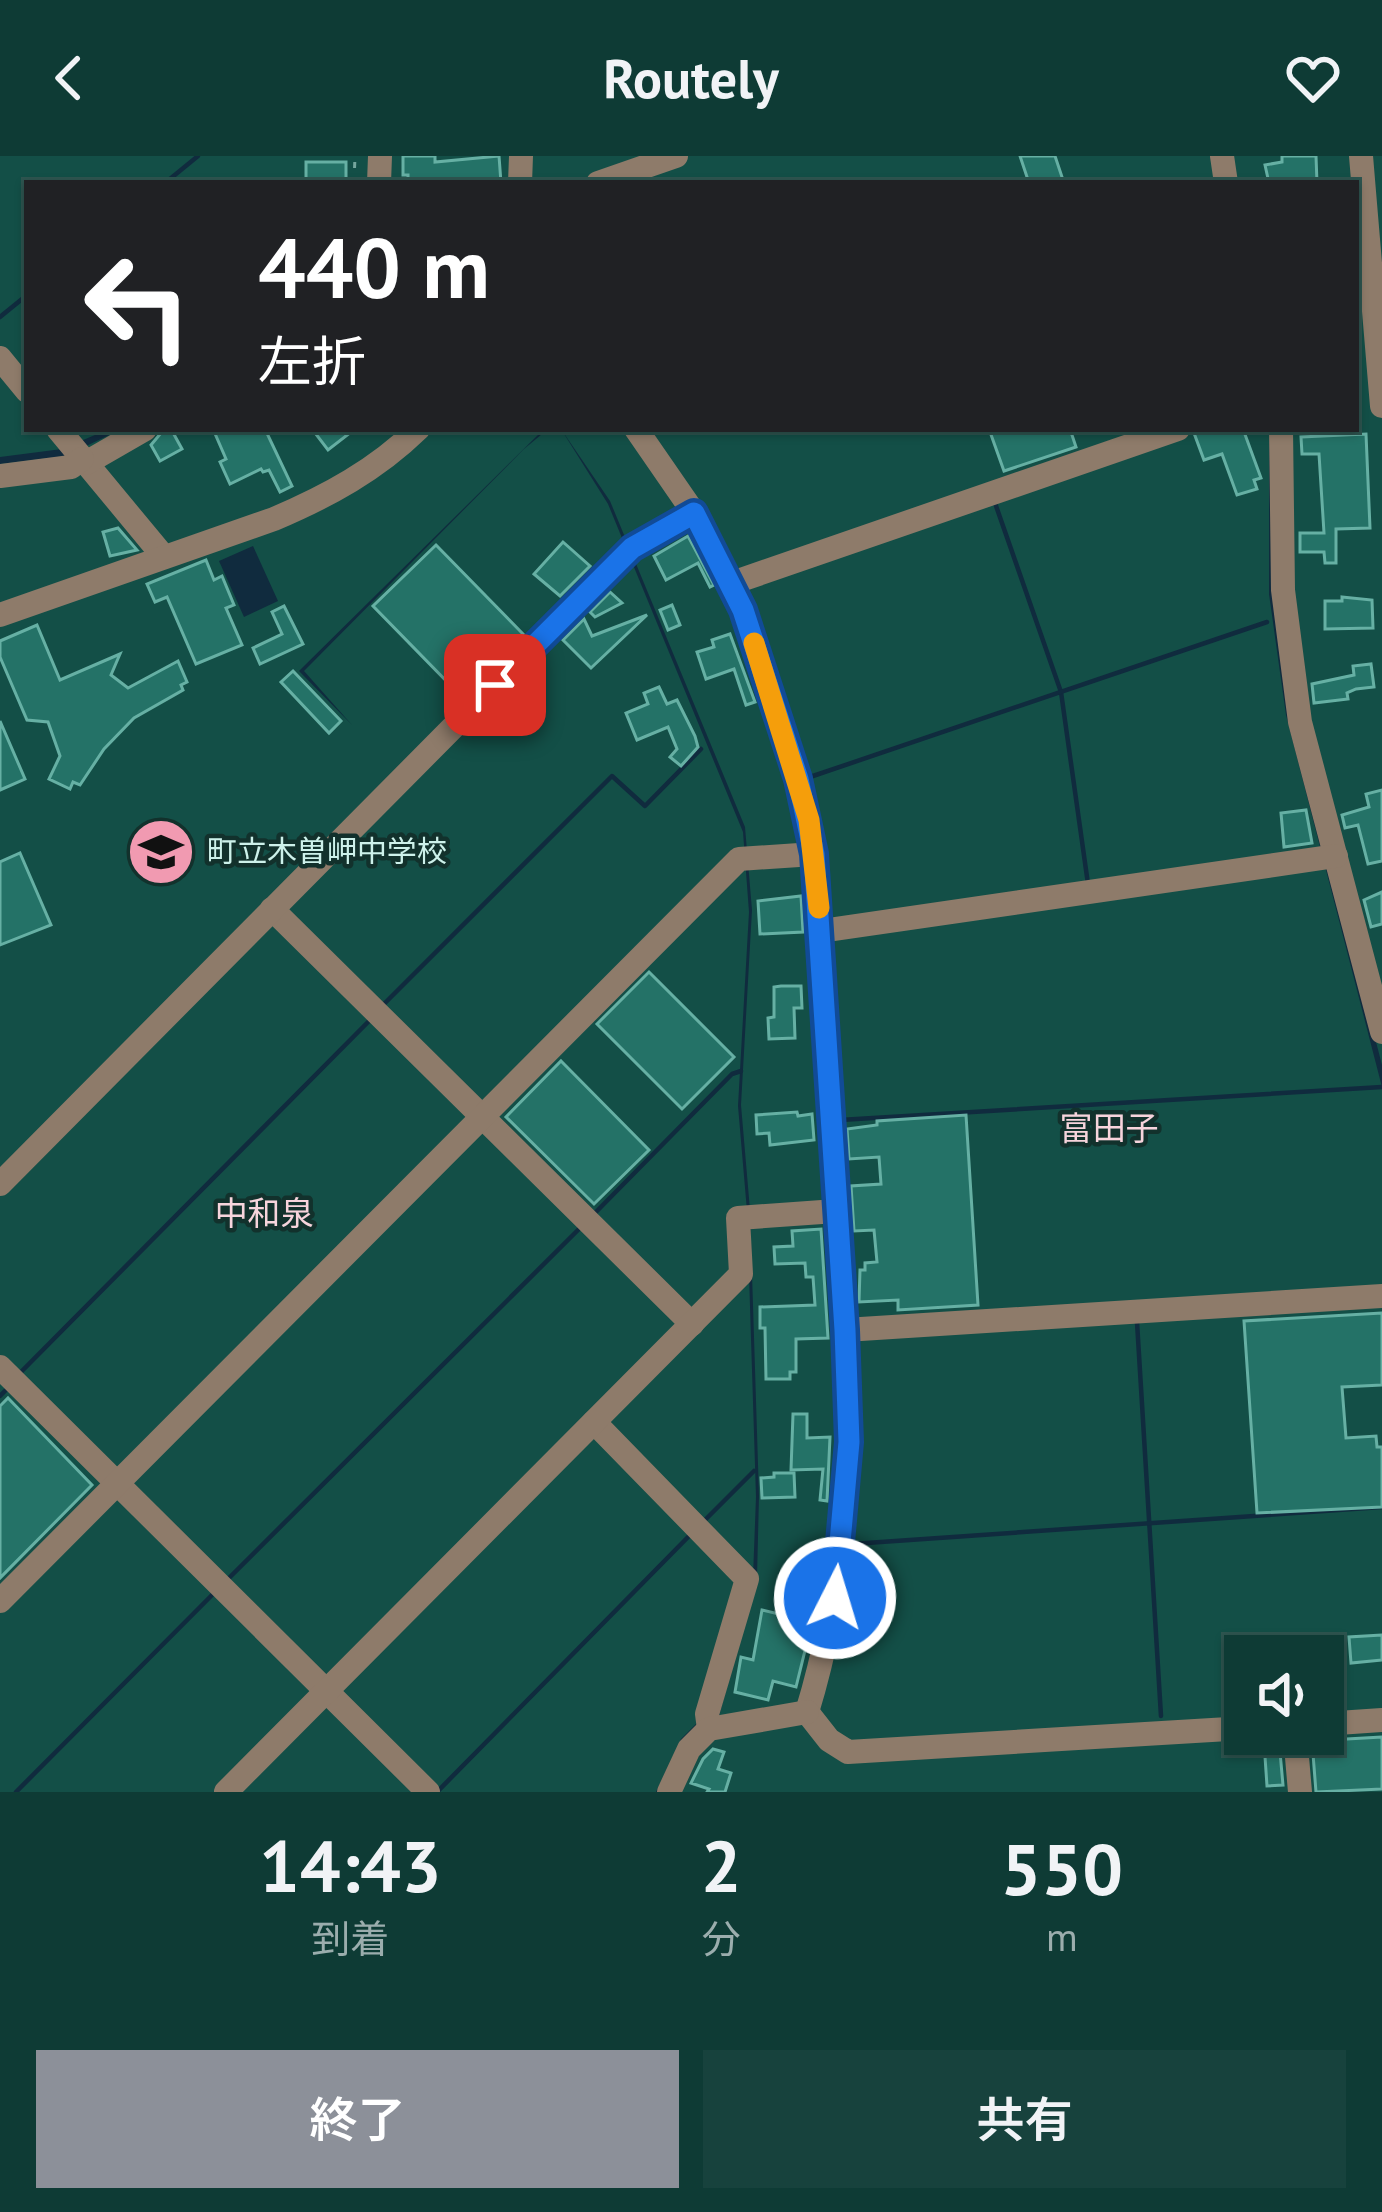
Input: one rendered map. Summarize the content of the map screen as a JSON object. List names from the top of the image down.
{
  "districts": ["富田子", "中和泉"],
  "places": {
    "school or university": ["町立木曽岬中学校"]
  },
  "page": {
    "header": "Routely",
    "turn": ["440 m", "左折"],
    "eta": [
      "14:43",
      "到着",
      "2",
      "分",
      "550",
      "m"
    ],
    "buttons": ["終了", "共有"]
  }
}
